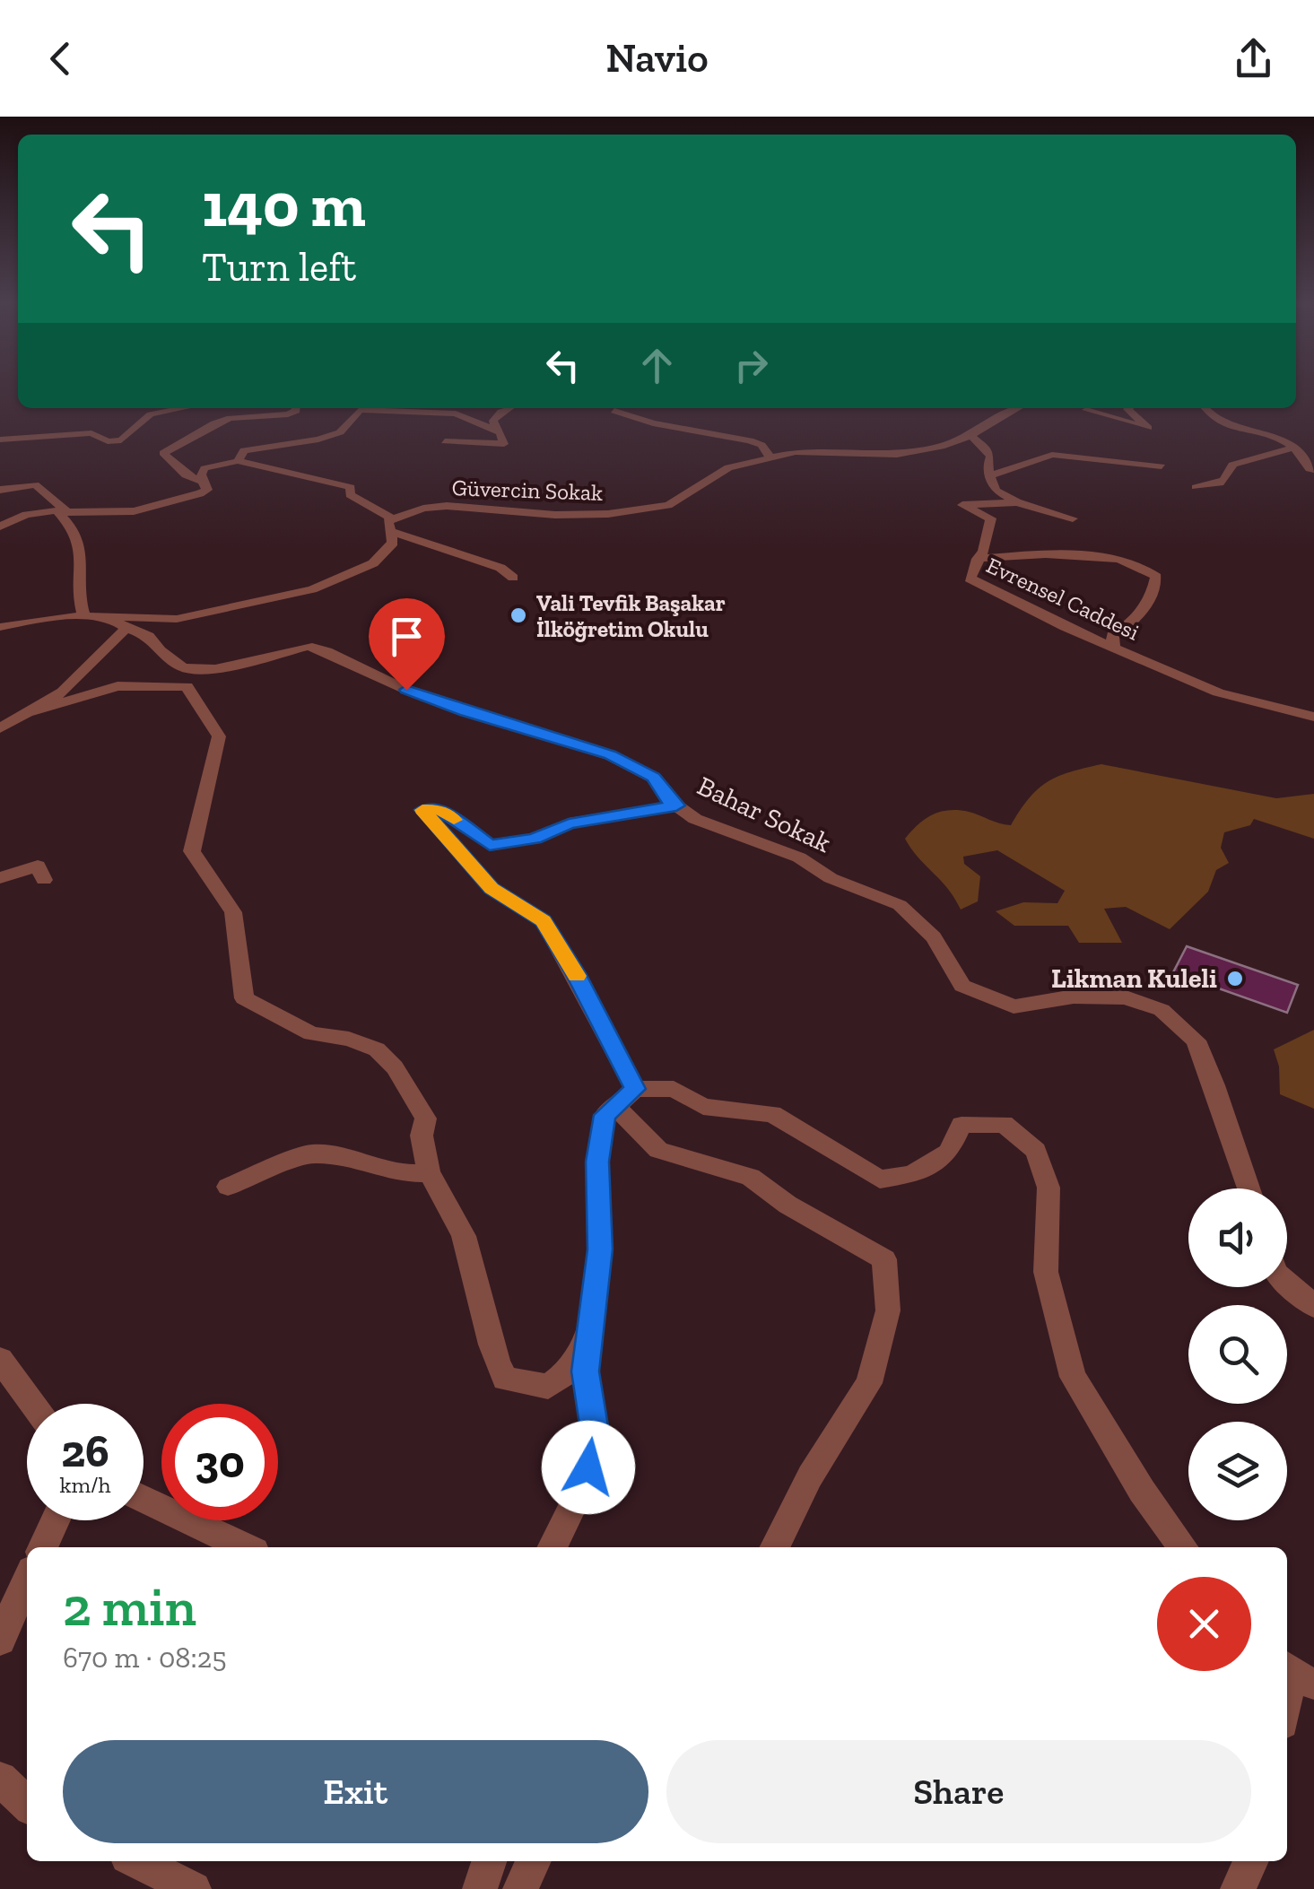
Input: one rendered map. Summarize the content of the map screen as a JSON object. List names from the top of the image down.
{
  "streets": {
    "street": ["Güvercin Sokak", "Evrensel Caddesi", "Bahar Sokak"]
  },
  "places": ["Vali Tevfik Başakar İlköğretim Okulu", "Likman Kuleli"],
  "page": {
    "header": "Navio",
    "turn": ["140 m", "Turn left"],
    "speed": "26 km/h",
    "limit": "30",
    "heading": ["2 min", "670 m · 08:25"],
    "buttons": ["Exit", "Share"]
  }
}
